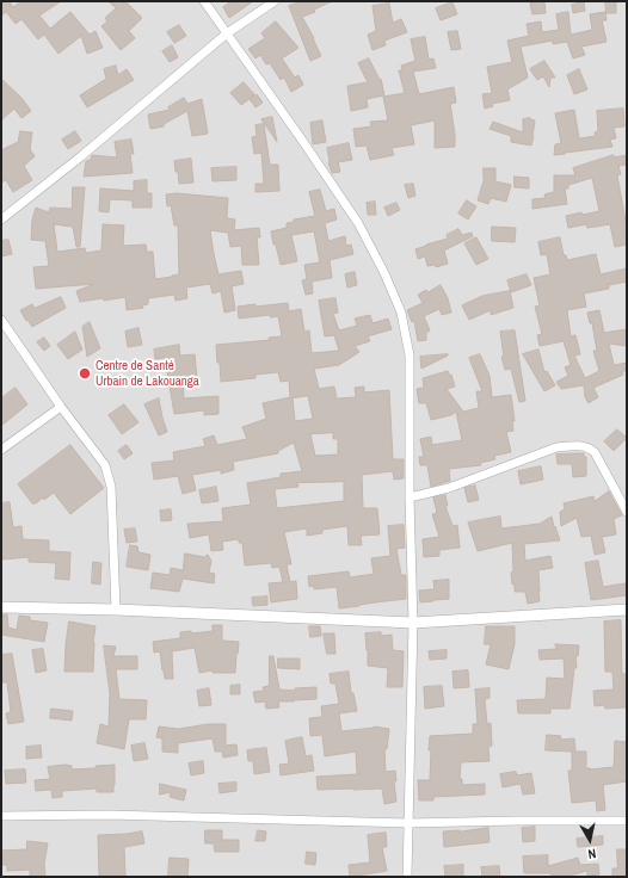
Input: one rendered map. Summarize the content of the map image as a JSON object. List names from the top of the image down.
{
  "places": ["Centre de Santé Urbain de Lakouanga"],
  "north": "bottom"
}
